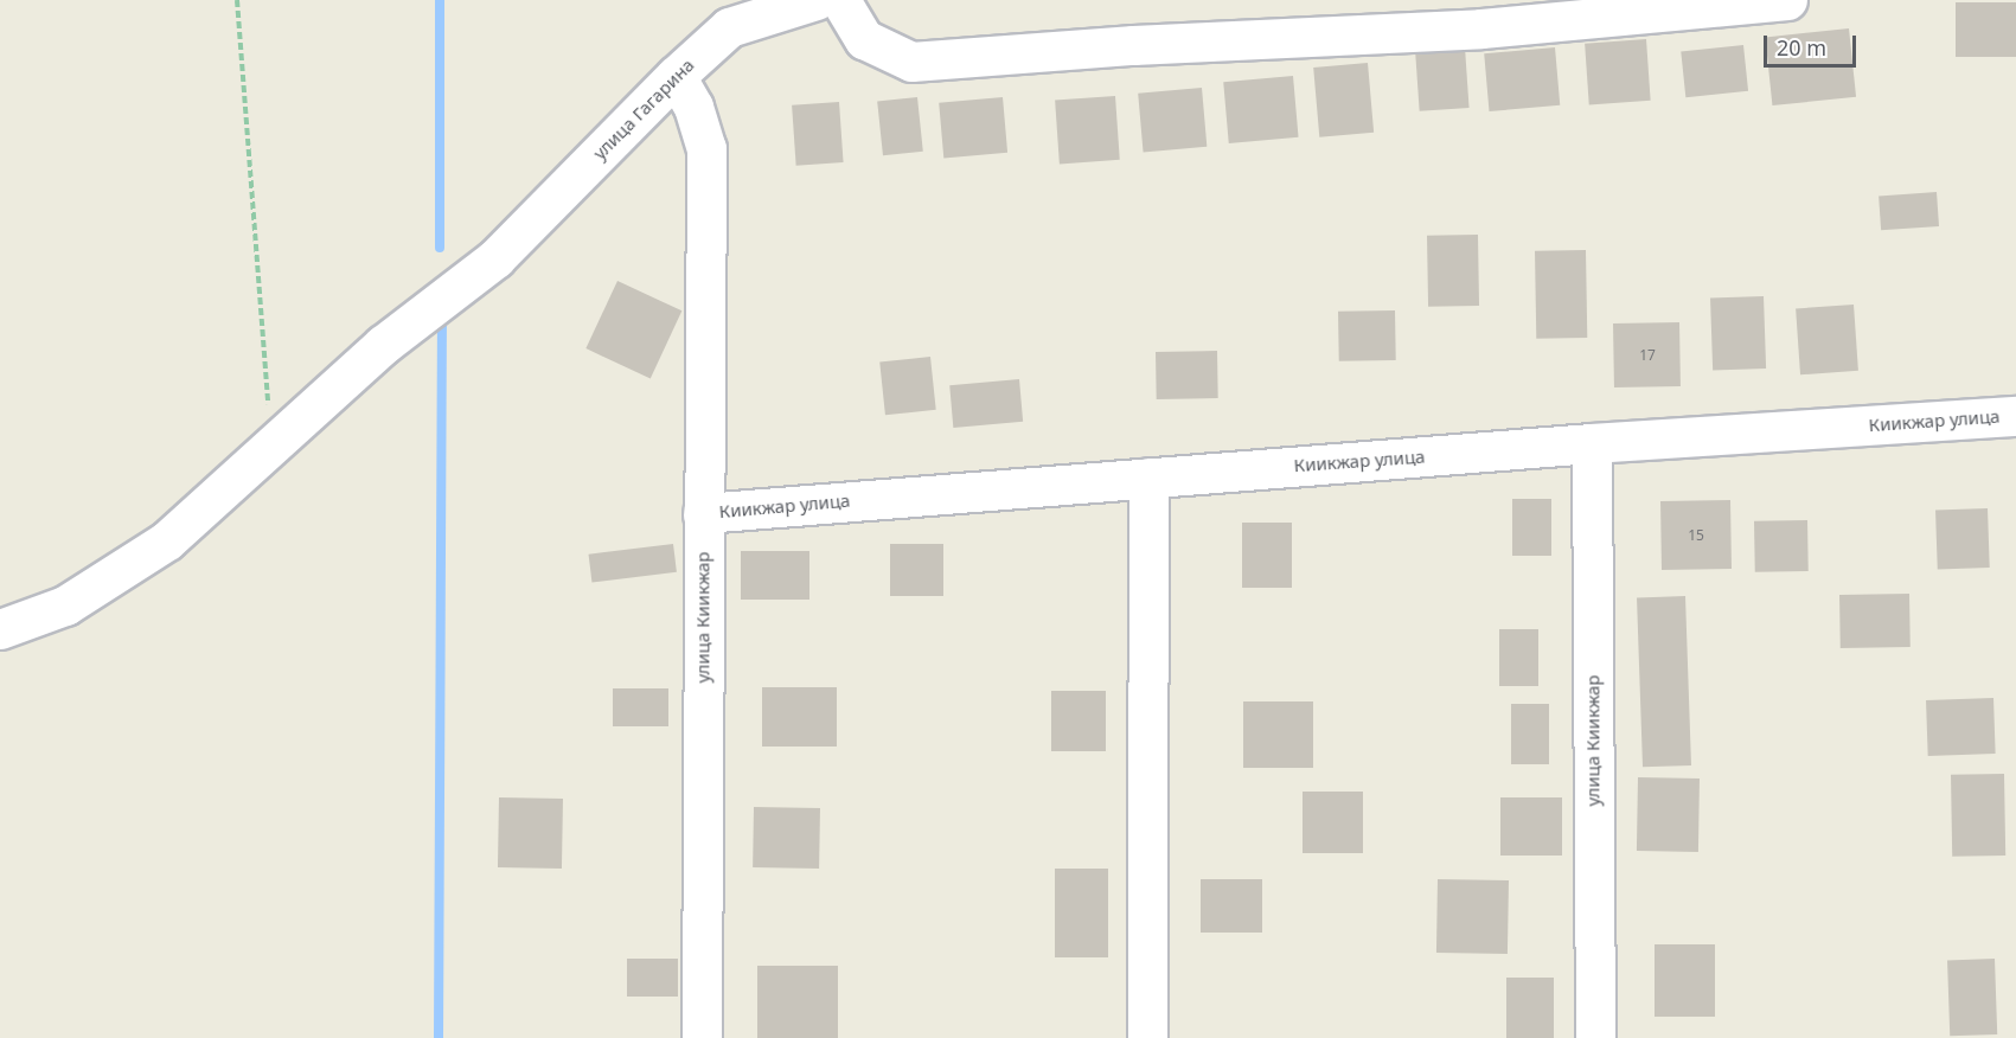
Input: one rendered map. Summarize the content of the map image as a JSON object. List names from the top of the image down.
{
  "streets": {
    "street": ["улица Гагарина", "Киикжар улица", "улица Киикжар"]
  },
  "crossings": [
    ["улица Гагарина", "улица Киикжар"],
    ["Киикжар улица", "улица Киикжар"]
  ],
  "house_numbers": ["17", "15"],
  "scale_bar": "20 m"
}
